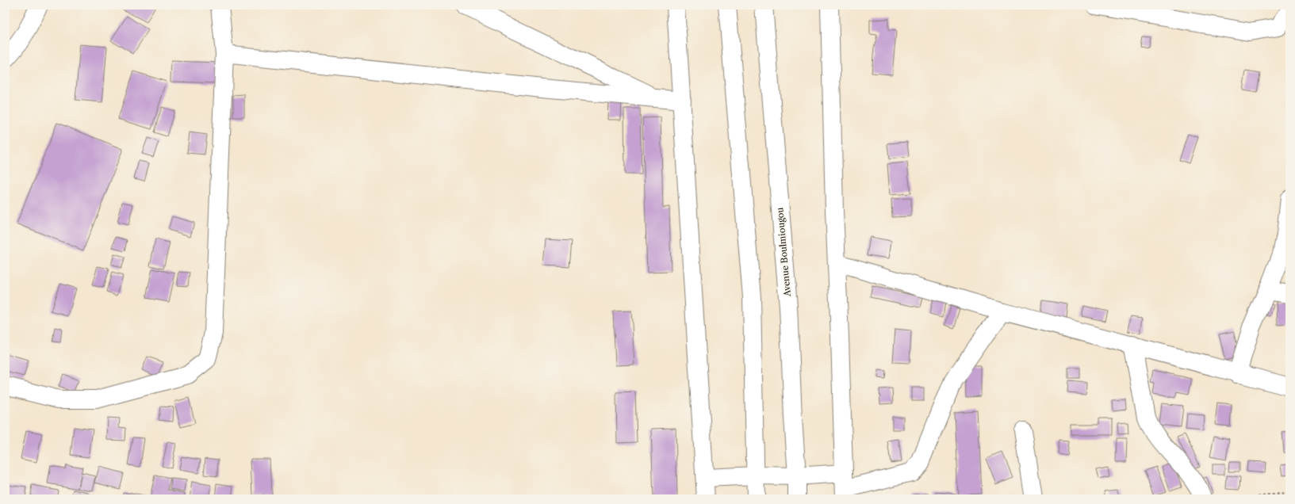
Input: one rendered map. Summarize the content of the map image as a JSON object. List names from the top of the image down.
{
  "streets": {
    "main road": ["Avenue Boulmiougou"]
  }
}
